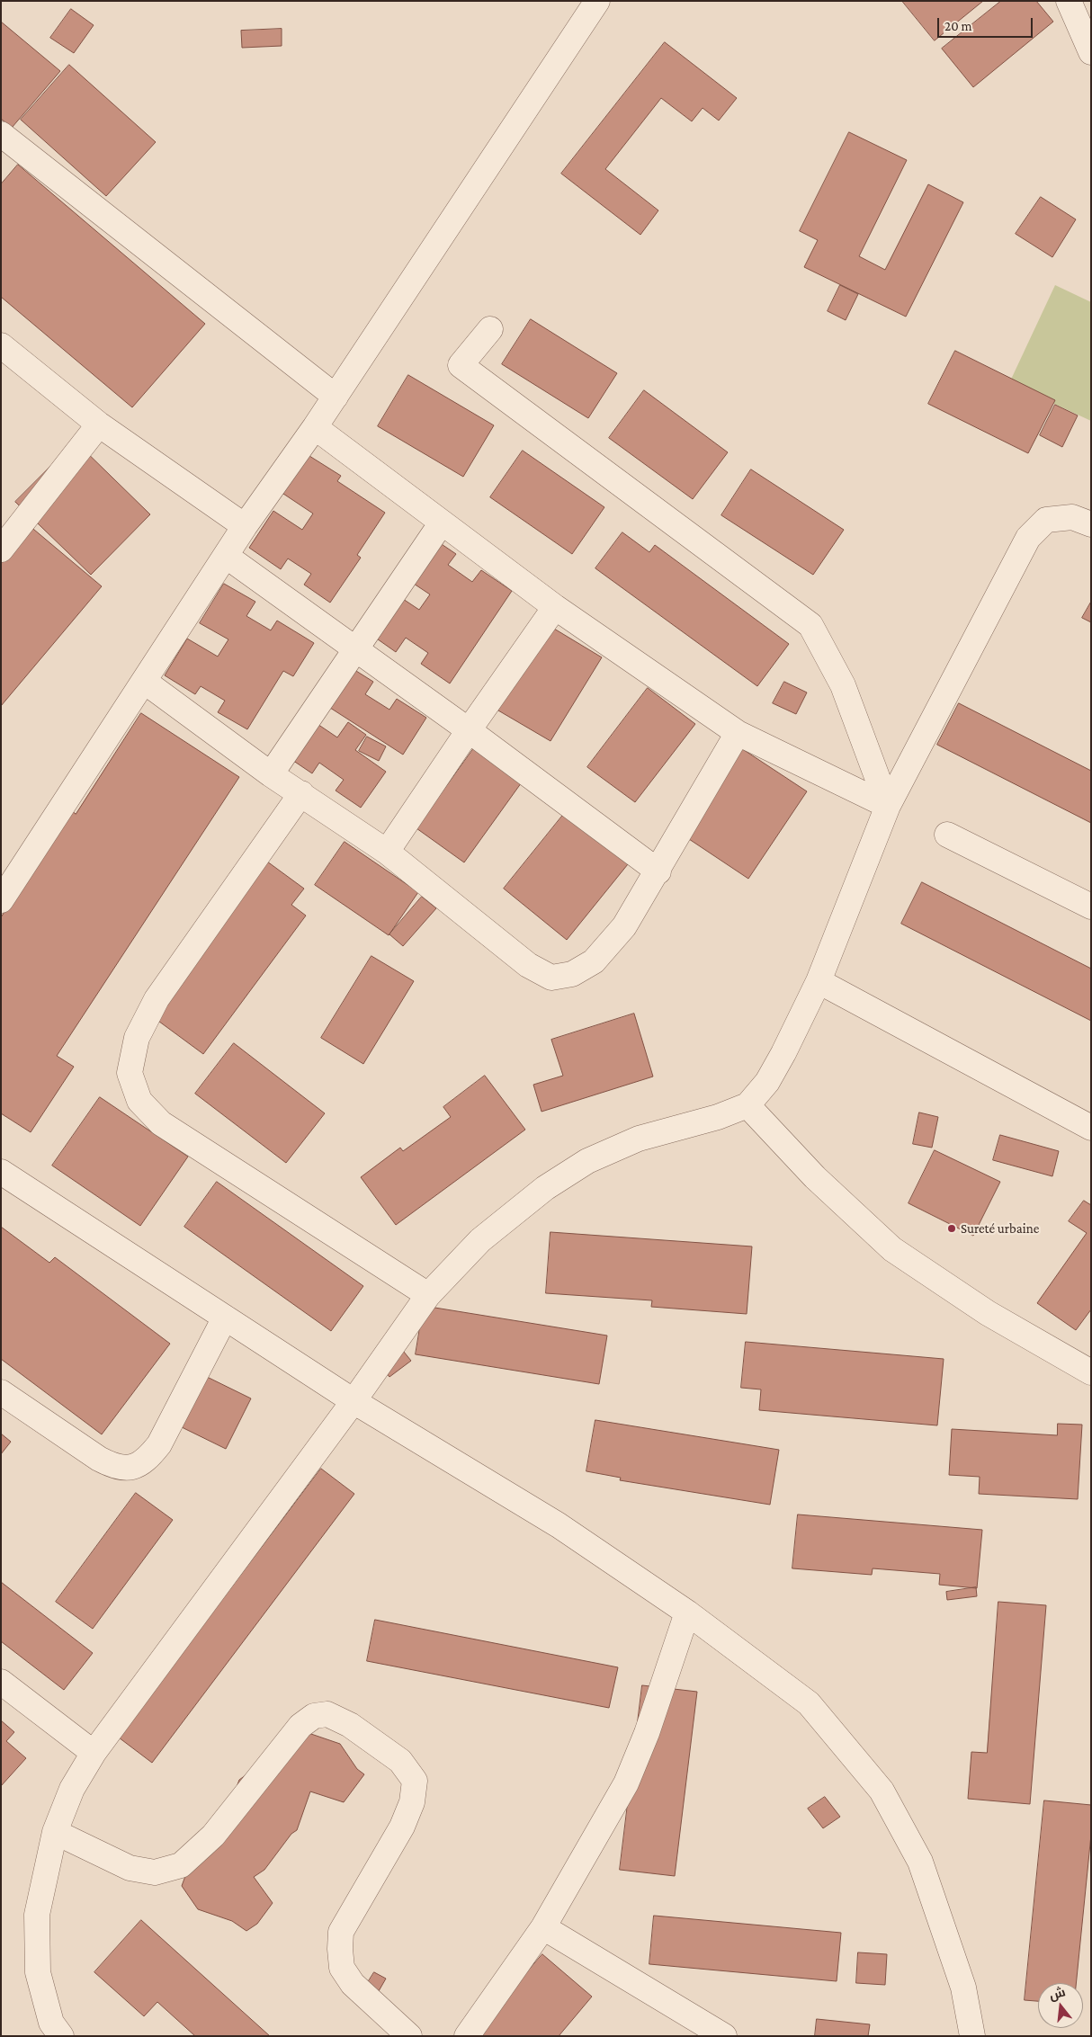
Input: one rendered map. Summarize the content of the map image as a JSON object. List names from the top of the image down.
{
  "places": ["Sureté urbaine"],
  "scale_bar": "20 m",
  "north": "top"
}
